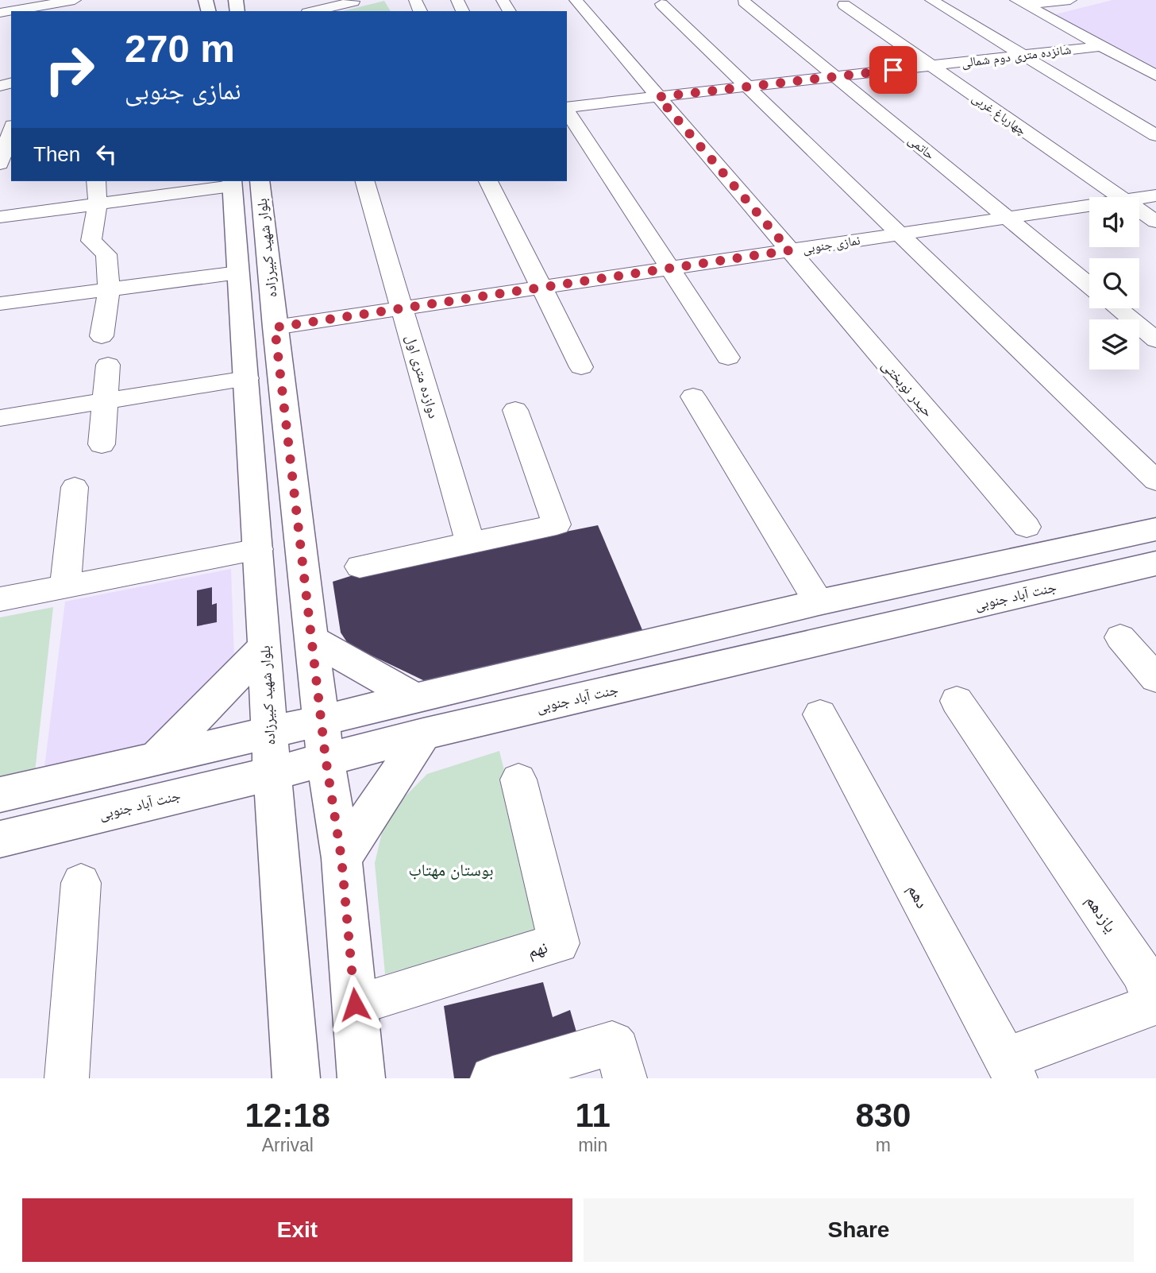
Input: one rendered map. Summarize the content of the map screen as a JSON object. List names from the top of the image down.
{
  "streets": {
    "main road": ["بلوار شهید کبیرزاده", "جنت آباد جنوبی"],
    "street": [
      "شانزده متری دوم شمالی",
      "چهارباغ غربی",
      "حاتمی",
      "نمازی جنوبی",
      "دوازده متری اول",
      "حیدر نوبختی",
      "دهم",
      "یازدهم",
      "نهم"
    ]
  },
  "crossings": [
    ["شانزده متری دوم شمالی", "چهارباغ غربی"],
    ["شانزده متری دوم شمالی", "حاتمی"],
    ["شانزده متری دوم شمالی", "حیدر نوبختی"],
    ["حاتمی", "نمازی جنوبی"],
    ["نمازی جنوبی", "بلوار شهید کبیرزاده"],
    ["نمازی جنوبی", "دوازده متری اول"],
    ["نمازی جنوبی", "حیدر نوبختی"],
    ["بلوار شهید کبیرزاده", "جنت آباد جنوبی"],
    ["بلوار شهید کبیرزاده", "نهم"],
    ["دهم", "یازدهم"]
  ],
  "parks": ["بوستان مهتاب"],
  "page": {
    "turn": ["270 m", "نمازی جنوبی"],
    "then": "Then",
    "eta": [
      "12:18",
      "Arrival",
      "11",
      "min",
      "830",
      "m"
    ],
    "buttons": ["Exit", "Share"]
  }
}
